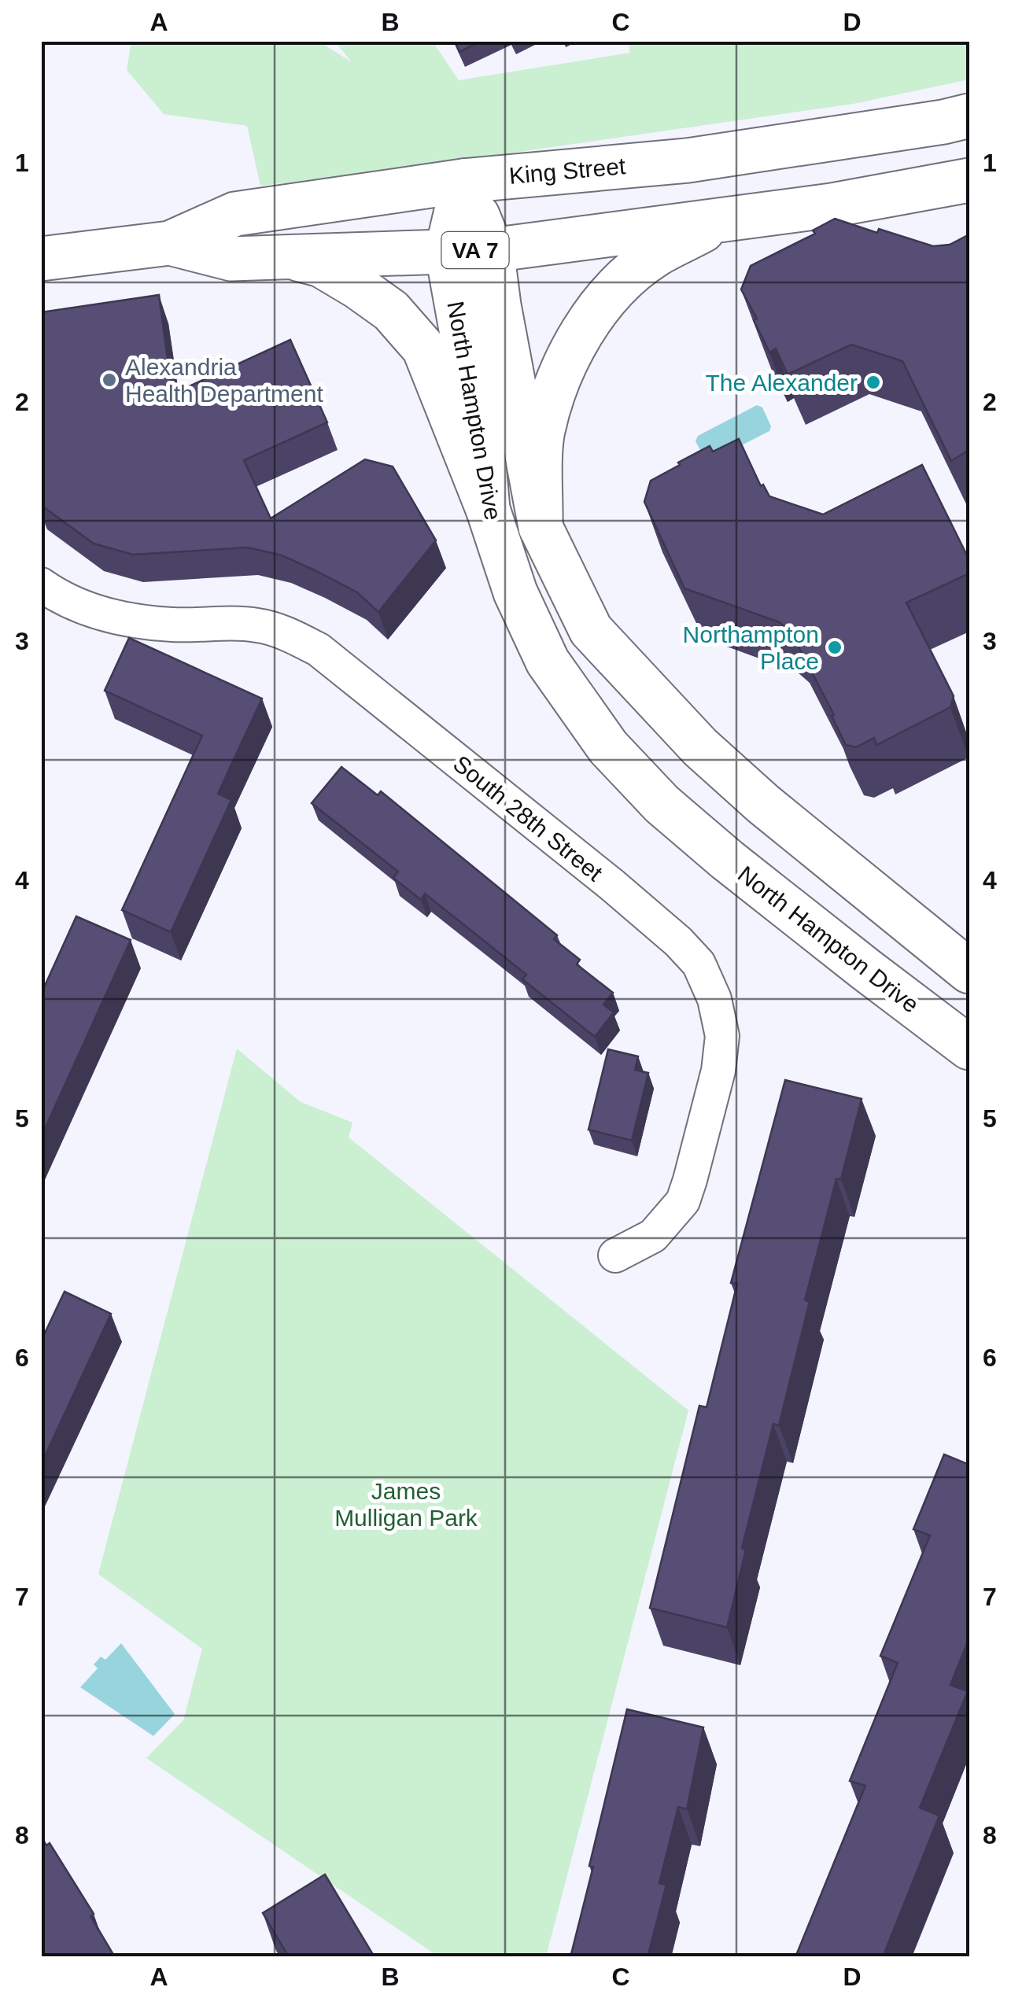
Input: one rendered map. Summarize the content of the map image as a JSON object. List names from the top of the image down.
{
  "streets": {
    "main road": ["King Street", "VA 7", "North Hampton Drive"],
    "street": ["South 28th Street"]
  },
  "crossings": [
    ["King Street", "North Hampton Drive"]
  ],
  "parks": ["James Mulligan Park"],
  "places": ["Alexandria Health Department", "The Alexander", "Northampton Place"],
  "grid": {
    "columns": [
      "A",
      "B",
      "C",
      "D"
    ],
    "rows": [
      "1",
      "2",
      "3",
      "4",
      "5",
      "6",
      "7",
      "8"
    ]
  }
}
